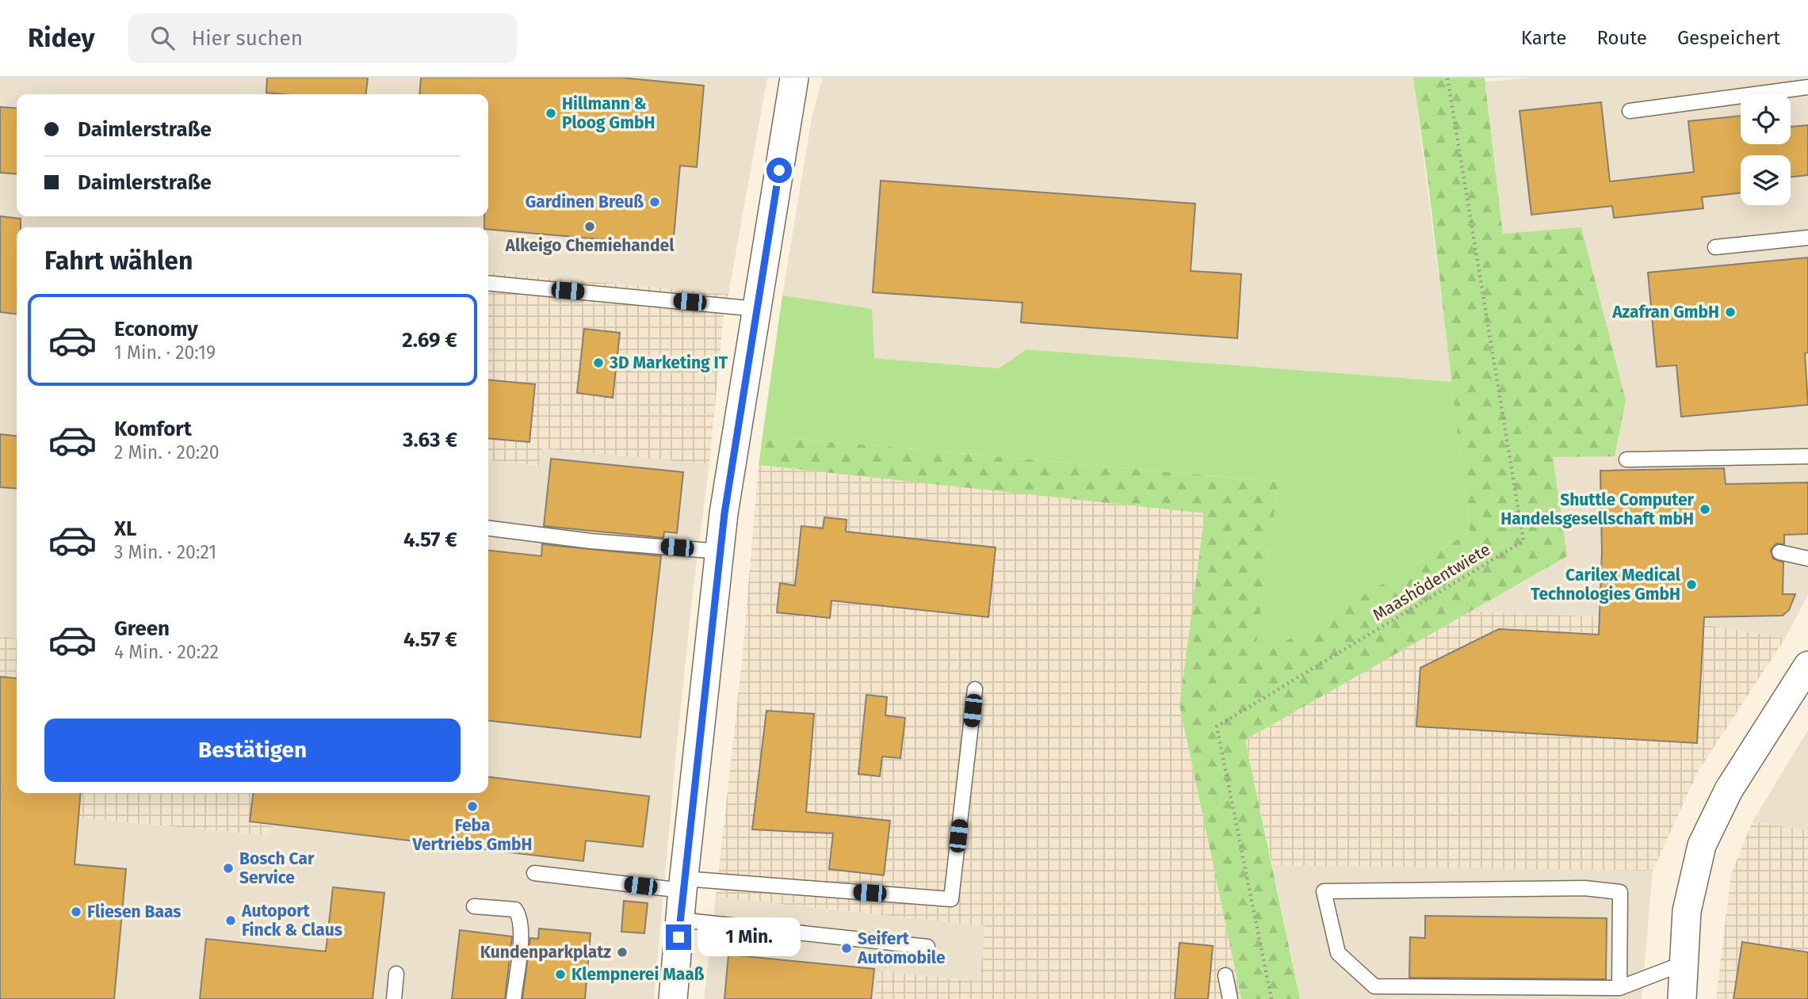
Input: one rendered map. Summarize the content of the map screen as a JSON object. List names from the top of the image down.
{
  "streets": {
    "path": ["Maashödentwiete"]
  },
  "places": [
    "Hillmann & Ploog GmbH",
    "Gardinen Breuß",
    "Alkeigo Chemiehandel",
    "Azafran GmbH",
    "3D Marketing IT",
    "Shuttle Computer Handelsgesellschaft mbH",
    "Carilex Medical Technologies GmbH",
    "Feba Vertriebs GmbH",
    "Bosch Car Service",
    "Fliesen Baas",
    "Autoport Finck & Claus",
    "Seifert Automobile",
    "Kundenparkplatz",
    "Klempnerei Maaß"
  ],
  "page": {
    "header": "Ridey",
    "search": "Hier suchen",
    "nav": ["Karte", "Route", "Gespeichert"],
    "banner": ["Daimlerstraße", "Daimlerstraße"],
    "heading": "Fahrt wählen",
    "list": [
      {
        "name": "Economy",
        "note": "1 Min. · 20:19",
        "value": "2.69 €"
      },
      {
        "name": "Komfort",
        "note": "2 Min. · 20:20",
        "value": "3.63 €"
      },
      {
        "name": "XL",
        "note": "3 Min. · 20:21",
        "value": "4.57 €"
      },
      {
        "name": "Green",
        "note": "4 Min. · 20:22",
        "value": "4.57 €"
      }
    ],
    "buttons": "Bestätigen",
    "bubble": "1 Min."
  }
}
